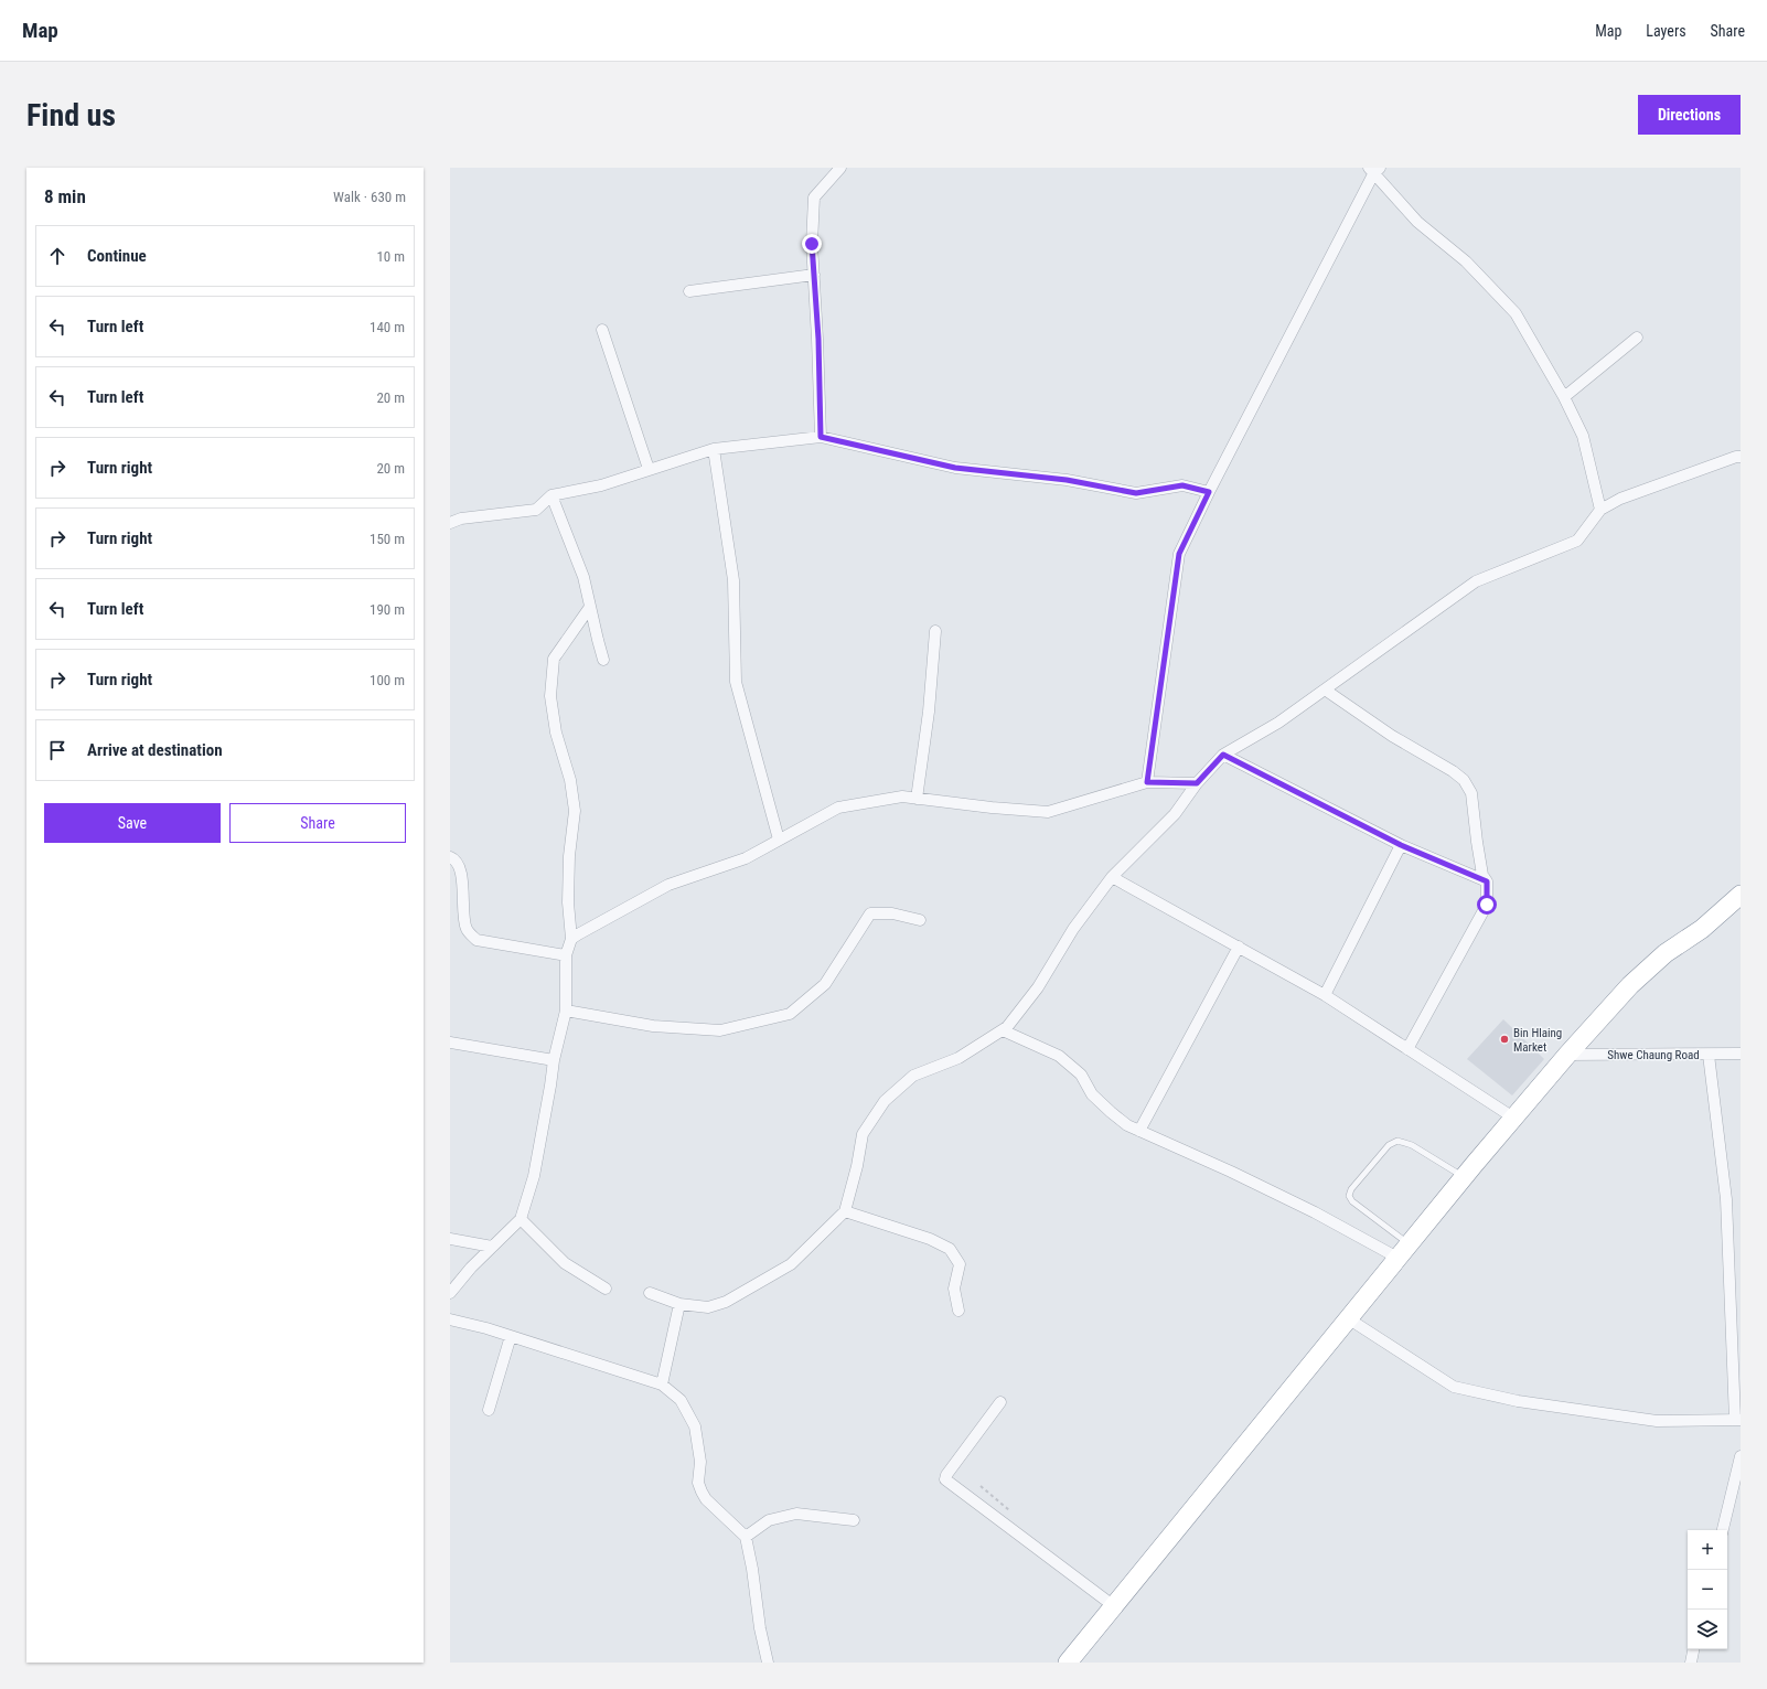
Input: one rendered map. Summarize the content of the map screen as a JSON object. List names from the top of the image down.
{
  "streets": {
    "street": ["Shwe Chaung Road"]
  },
  "places": ["Bin Hlaing Market"],
  "page": {
    "header": "Map",
    "nav": ["Map", "Layers", "Share"],
    "buttons": [
      "Directions",
      ["Save", "Share"]
    ],
    "title": "Find us",
    "heading": ["8 min", "Walk · 630 m"],
    "list": [
      ["Continue", "10 m"],
      ["Turn left", "140 m"],
      ["Turn left", "20 m"],
      ["Turn right", "20 m"],
      ["Turn right", "150 m"],
      ["Turn left", "190 m"],
      ["Turn right", "100 m"],
      "Arrive at destination"
    ],
    "map_buttons": ["+", "−"]
  }
}
